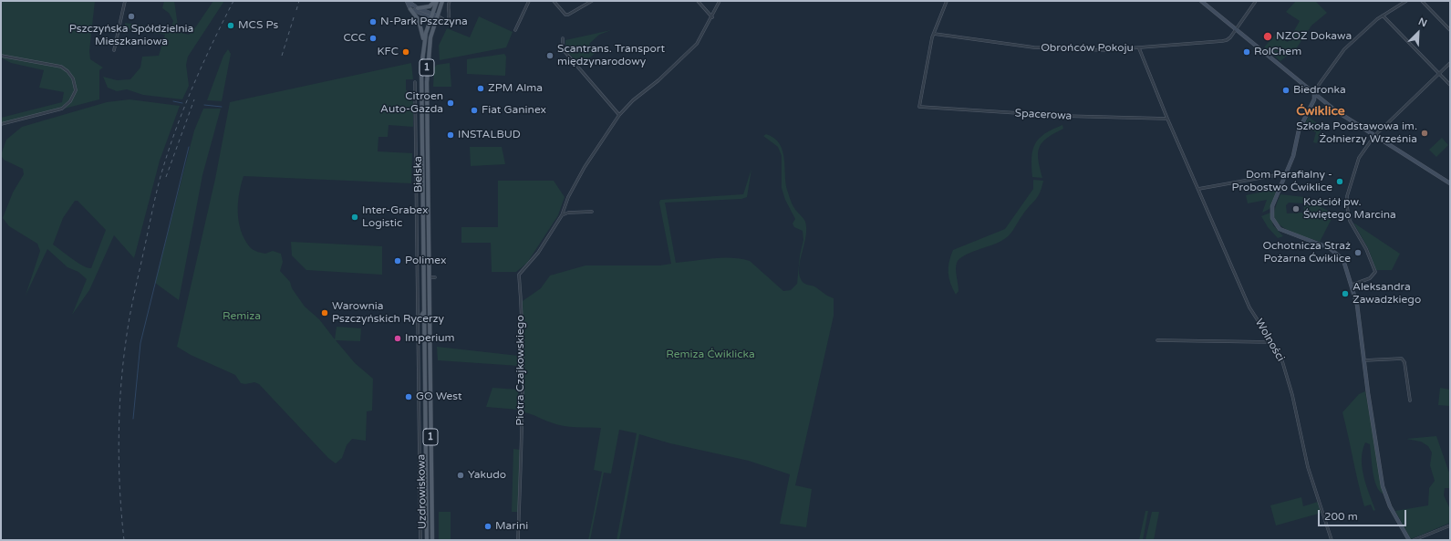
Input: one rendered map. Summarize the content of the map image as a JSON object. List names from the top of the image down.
{
  "streets": {
    "main road": ["1", "Bielska", "Uzdrowiskowa"],
    "street": [
      "Obrońców Pokoju",
      "Spacerowa",
      "Wolności",
      "Piotra Czajkowskiego"
    ]
  },
  "crossings": [
    ["Obrońców Pokoju", "Spacerowa"],
    ["Obrońców Pokoju", "Wolności"],
    ["1", "Bielska"],
    ["Spacerowa", "Wolności"],
    ["Bielska", "Uzdrowiskowa"]
  ],
  "districts": ["Ćwiklice"],
  "parks": ["Remiza", "Remiza Ćwiklicka"],
  "places": [
    "Pszczyńska Spółdzielnia Mieszkaniowa",
    "N-Park Pszczyna",
    "MCS Ps",
    "NZOZ Dokawa",
    "CCC",
    "KFC",
    "RolChem",
    "Scantrans. Transport międzynarodowy",
    "ZPM Alma",
    "Biedronka",
    "Citroen Auto-Gazda",
    "Fiat Ganinex",
    "Szkoła Podstawowa im. Żołnierzy Września",
    "INSTALBUD",
    "Dom Parafialny - Probostwo Ćwiklice",
    "Kościół pw. Świętego Marcina",
    "Inter-Grabex Logistic",
    "Ochotnicza Straż Pożarna Ćwiklice",
    "Polimex",
    "Aleksandra Zawadzkiego",
    "Warownia Pszczyńskich Rycerzy",
    "Imperium",
    "GO West",
    "Yakudo",
    "Marini"
  ],
  "scale_bar": "200 m",
  "north": "top right"
}
